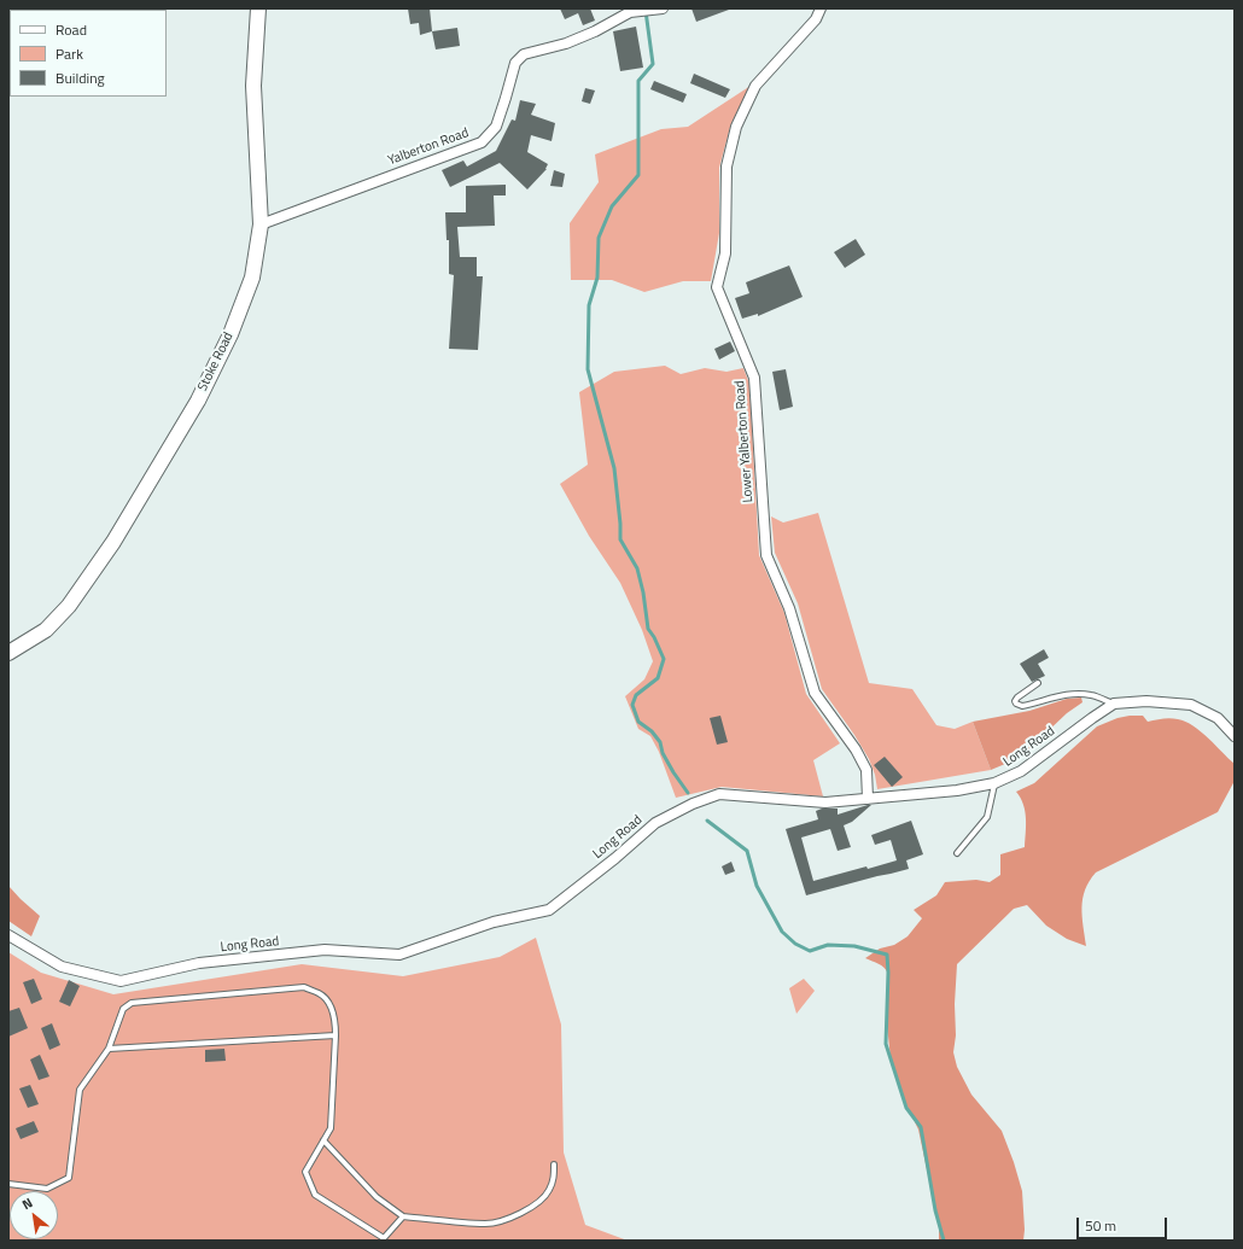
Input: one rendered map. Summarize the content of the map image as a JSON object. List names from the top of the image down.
{
  "streets": {
    "street": [
      "Yalberton Road",
      "Stoke Road",
      "Lower Yalberton Road",
      "Long Road"
    ]
  },
  "crossings": [
    ["Yalberton Road", "Stoke Road"],
    ["Lower Yalberton Road", "Long Road"]
  ],
  "legend": ["Road", "Park", "Building"],
  "scale_bar": "50 m",
  "north": "top left"
}
